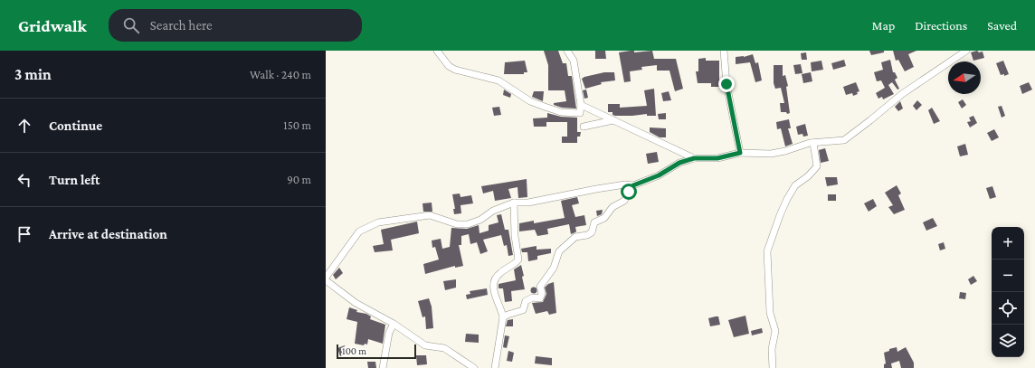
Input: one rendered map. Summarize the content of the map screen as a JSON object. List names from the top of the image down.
{
  "scale_bar": "100 m",
  "north": "left",
  "page": {
    "header": "Gridwalk",
    "search": "Search here",
    "nav": ["Map", "Directions", "Saved"],
    "heading": ["3 min", "Walk · 240 m"],
    "list": [
      ["Continue", "150 m"],
      ["Turn left", "90 m"],
      "Arrive at destination"
    ],
    "map_buttons": ["+", "−"],
    "scale": "100 m"
  }
}
